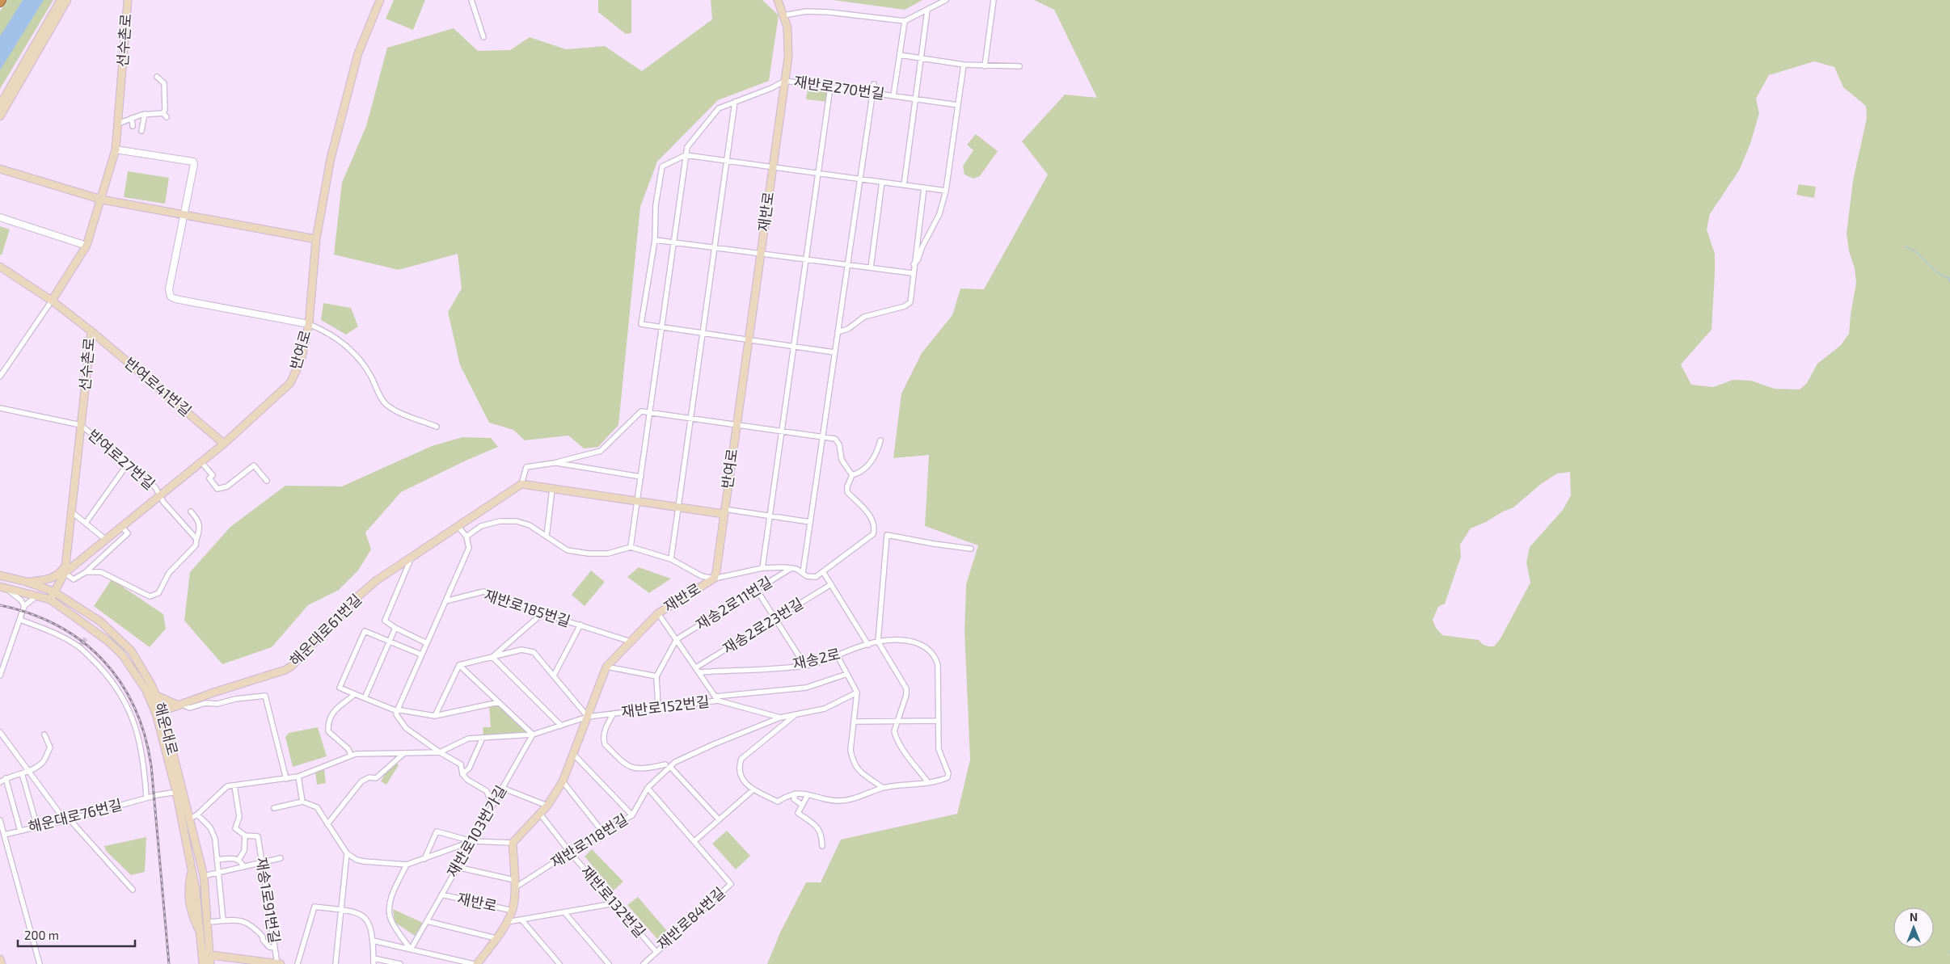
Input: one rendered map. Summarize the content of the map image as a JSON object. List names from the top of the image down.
{
  "streets": {
    "main road": [
      "선수촌로",
      "재반로",
      "반여로",
      "반여로41번길",
      "해운대로61번길",
      "해운대로"
    ],
    "street": [
      "재반로270번길",
      "반여로27번길",
      "재송2로11번길",
      "재반로185번길",
      "재송2로23번길",
      "재송2로",
      "재반로152번길",
      "해운대로76번길",
      "재반로103번가길",
      "재반로118번길",
      "재송1로91번길",
      "재반로132번길",
      "재반로84번길"
    ]
  },
  "crossings": [
    ["선수촌로", "반여로"],
    ["선수촌로", "반여로41번길"],
    ["선수촌로", "반여로27번길"],
    ["재반로270번길", "재반로"],
    ["재반로", "반여로"],
    ["재반로", "재반로185번길"],
    ["재반로", "재반로152번길"],
    ["재반로", "재반로103번가길"],
    ["재반로", "재반로118번길"],
    ["재반로", "재반로132번길"],
    ["반여로", "반여로41번길"],
    ["반여로", "반여로27번길"],
    ["반여로", "해운대로"],
    ["재송2로23번길", "재송2로"],
    ["해운대로61번길", "해운대로"],
    ["재반로152번길", "재반로103번가길"],
    ["재반로152번길", "재반로118번길"],
    ["해운대로", "해운대로76번길"],
    ["재반로118번길", "재반로132번길"],
    ["재반로132번길", "재반로84번길"]
  ],
  "scale_bar": "200 m",
  "north": "top"
}
